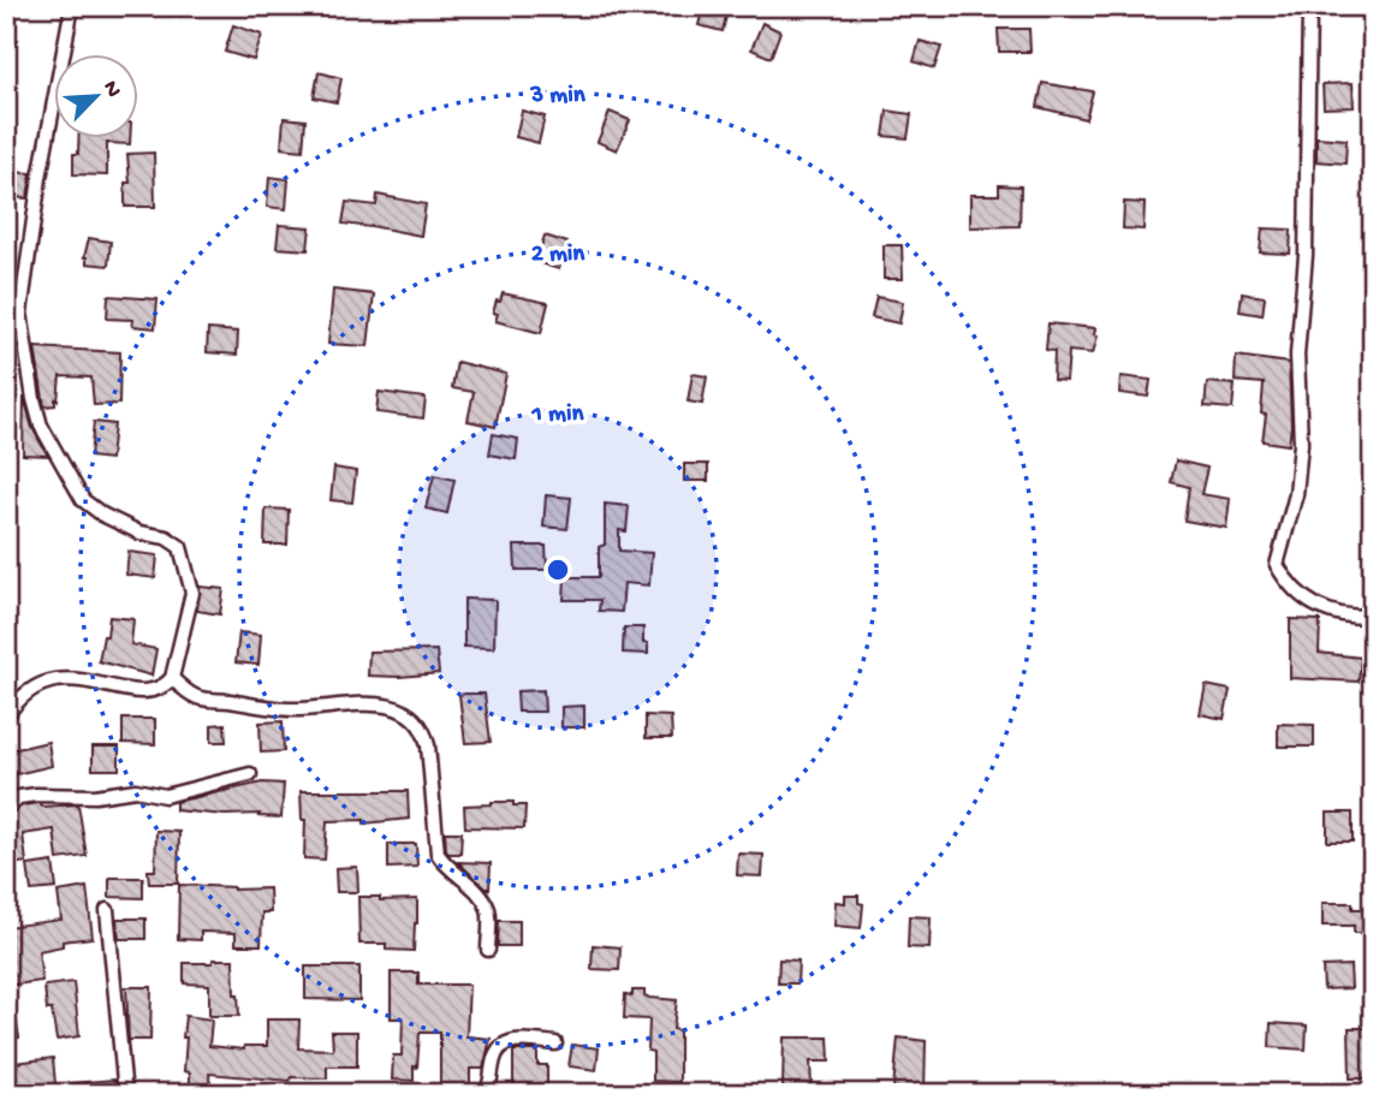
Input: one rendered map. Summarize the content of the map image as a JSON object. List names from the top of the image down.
{
  "north": "top right",
  "rings": ["3 min", "2 min", "1 min"]
}
